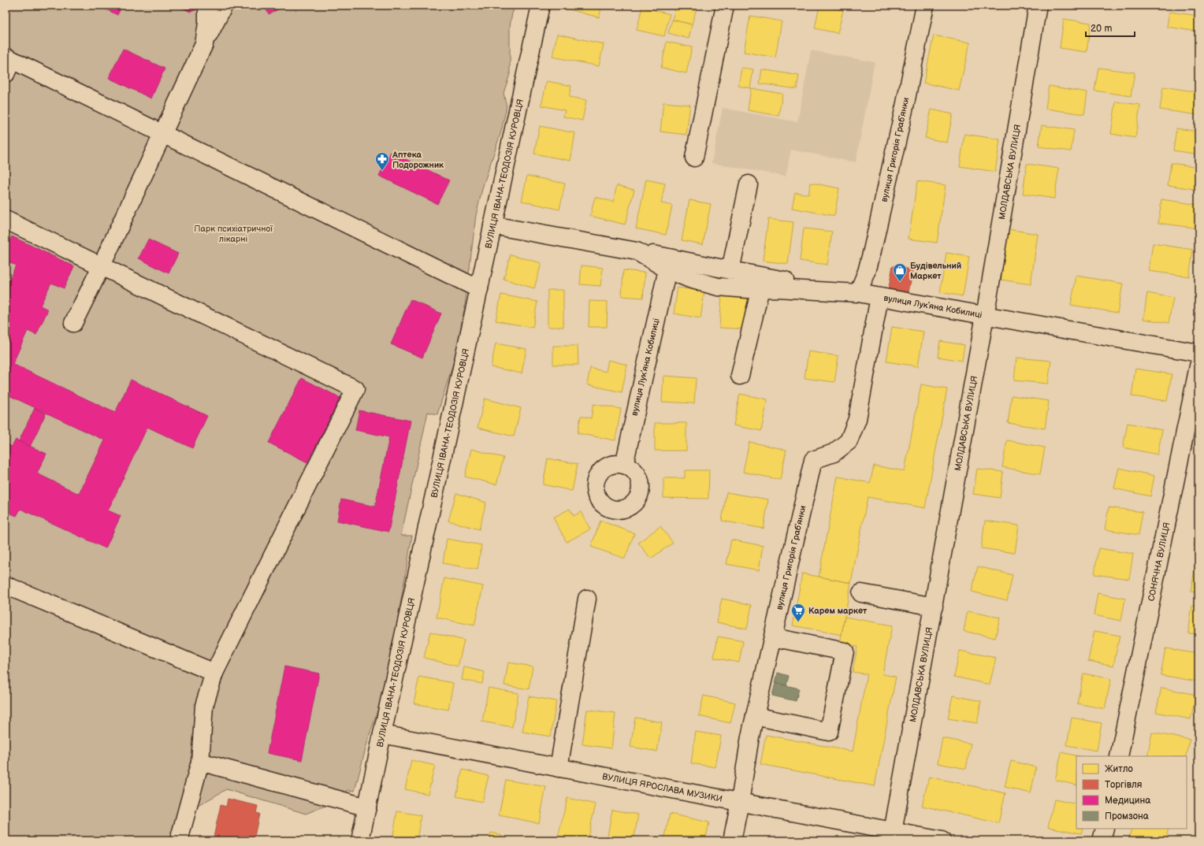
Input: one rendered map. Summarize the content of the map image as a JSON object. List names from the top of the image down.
{
  "streets": {
    "street": [
      "вулиця Григорія Грабʼянки",
      "МОЛДАВСЬКА ВУЛИЦЯ",
      "ВУЛИЦЯ ІВАНА-ТЕОДОЗІЯ КУРОВЦЯ",
      "вулиця Лукʼяна Кобилиці",
      "СОНЯЧНА ВУЛИЦЯ",
      "ВУЛИЦЯ ЯРОСЛАВА МУЗИКИ"
    ]
  },
  "crossings": [
    ["вулиця Григорія Грабʼянки", "вулиця Лукʼяна Кобилиці"],
    ["вулиця Григорія Грабʼянки", "ВУЛИЦЯ ЯРОСЛАВА МУЗИКИ"],
    ["МОЛДАВСЬКА ВУЛИЦЯ", "вулиця Лукʼяна Кобилиці"],
    ["МОЛДАВСЬКА ВУЛИЦЯ", "ВУЛИЦЯ ЯРОСЛАВА МУЗИКИ"],
    ["ВУЛИЦЯ ІВАНА-ТЕОДОЗІЯ КУРОВЦЯ", "вулиця Лукʼяна Кобилиці"],
    ["ВУЛИЦЯ ІВАНА-ТЕОДОЗІЯ КУРОВЦЯ", "ВУЛИЦЯ ЯРОСЛАВА МУЗИКИ"]
  ],
  "parks": ["Парк психіатричної лікарні"],
  "places": {
    "pharmacy": ["Аптека Подорожник"],
    "shop": ["Будівельний Маркет"],
    "supermarket": ["Карем маркет"]
  },
  "legend": [
    "Житло",
    "Торгівля",
    "Медицина",
    "Промзона"
  ],
  "scale_bar": "20 m"
}
